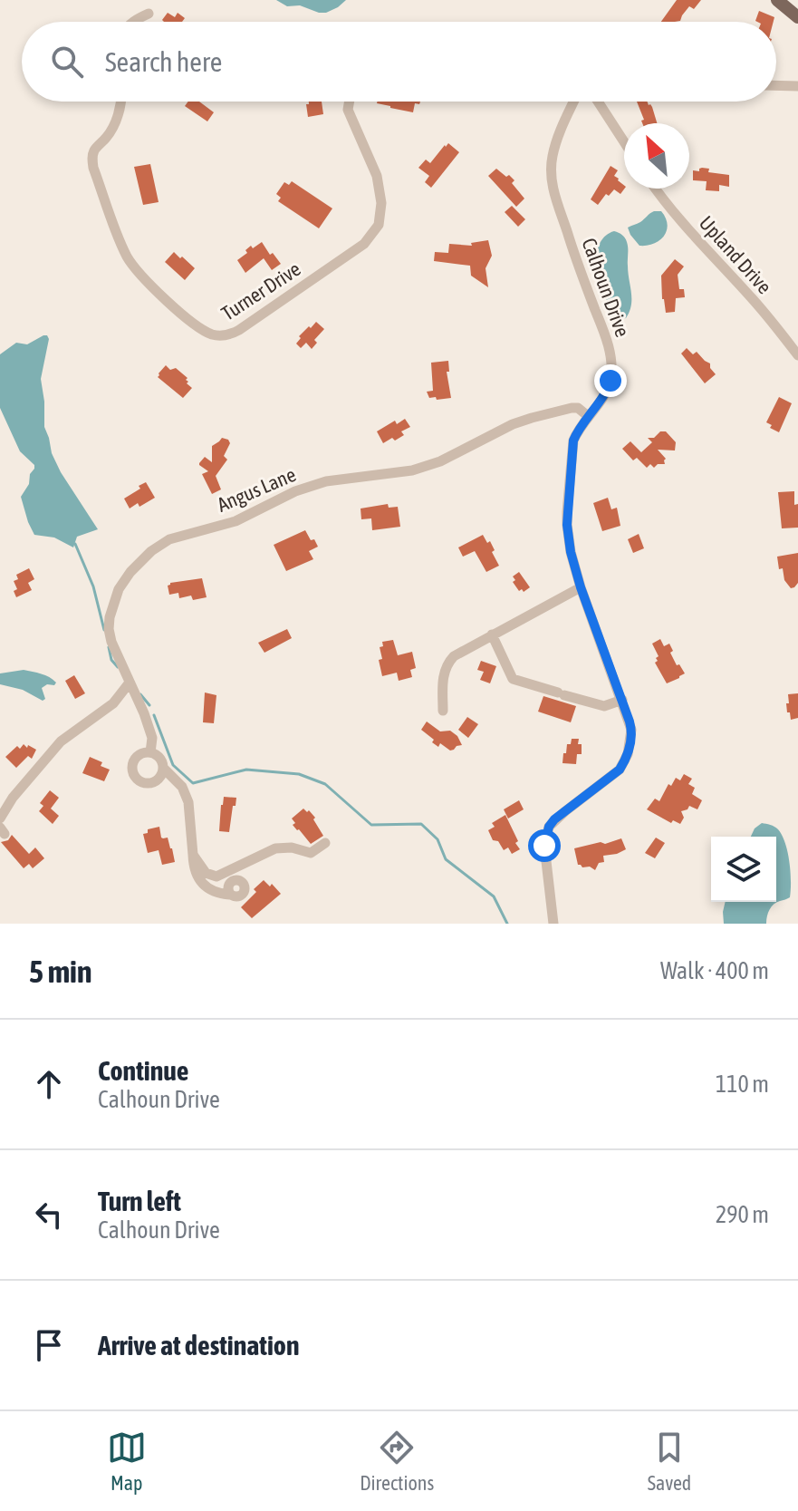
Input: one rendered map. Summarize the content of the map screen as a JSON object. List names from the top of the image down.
{
  "streets": {
    "street": [
      "Upland Drive",
      "Calhoun Drive",
      "Turner Drive",
      "Angus Lane"
    ]
  },
  "crossings": [
    ["Calhoun Drive", "Angus Lane"]
  ],
  "north": "top left",
  "page": {
    "search": "Search here",
    "heading": ["5 min", "Walk · 400 m"],
    "list": [
      ["Continue", "Calhoun Drive", "110 m"],
      ["Turn left", "Calhoun Drive", "290 m"],
      "Arrive at destination"
    ],
    "nav": ["Map", "Directions", "Saved"]
  }
}
